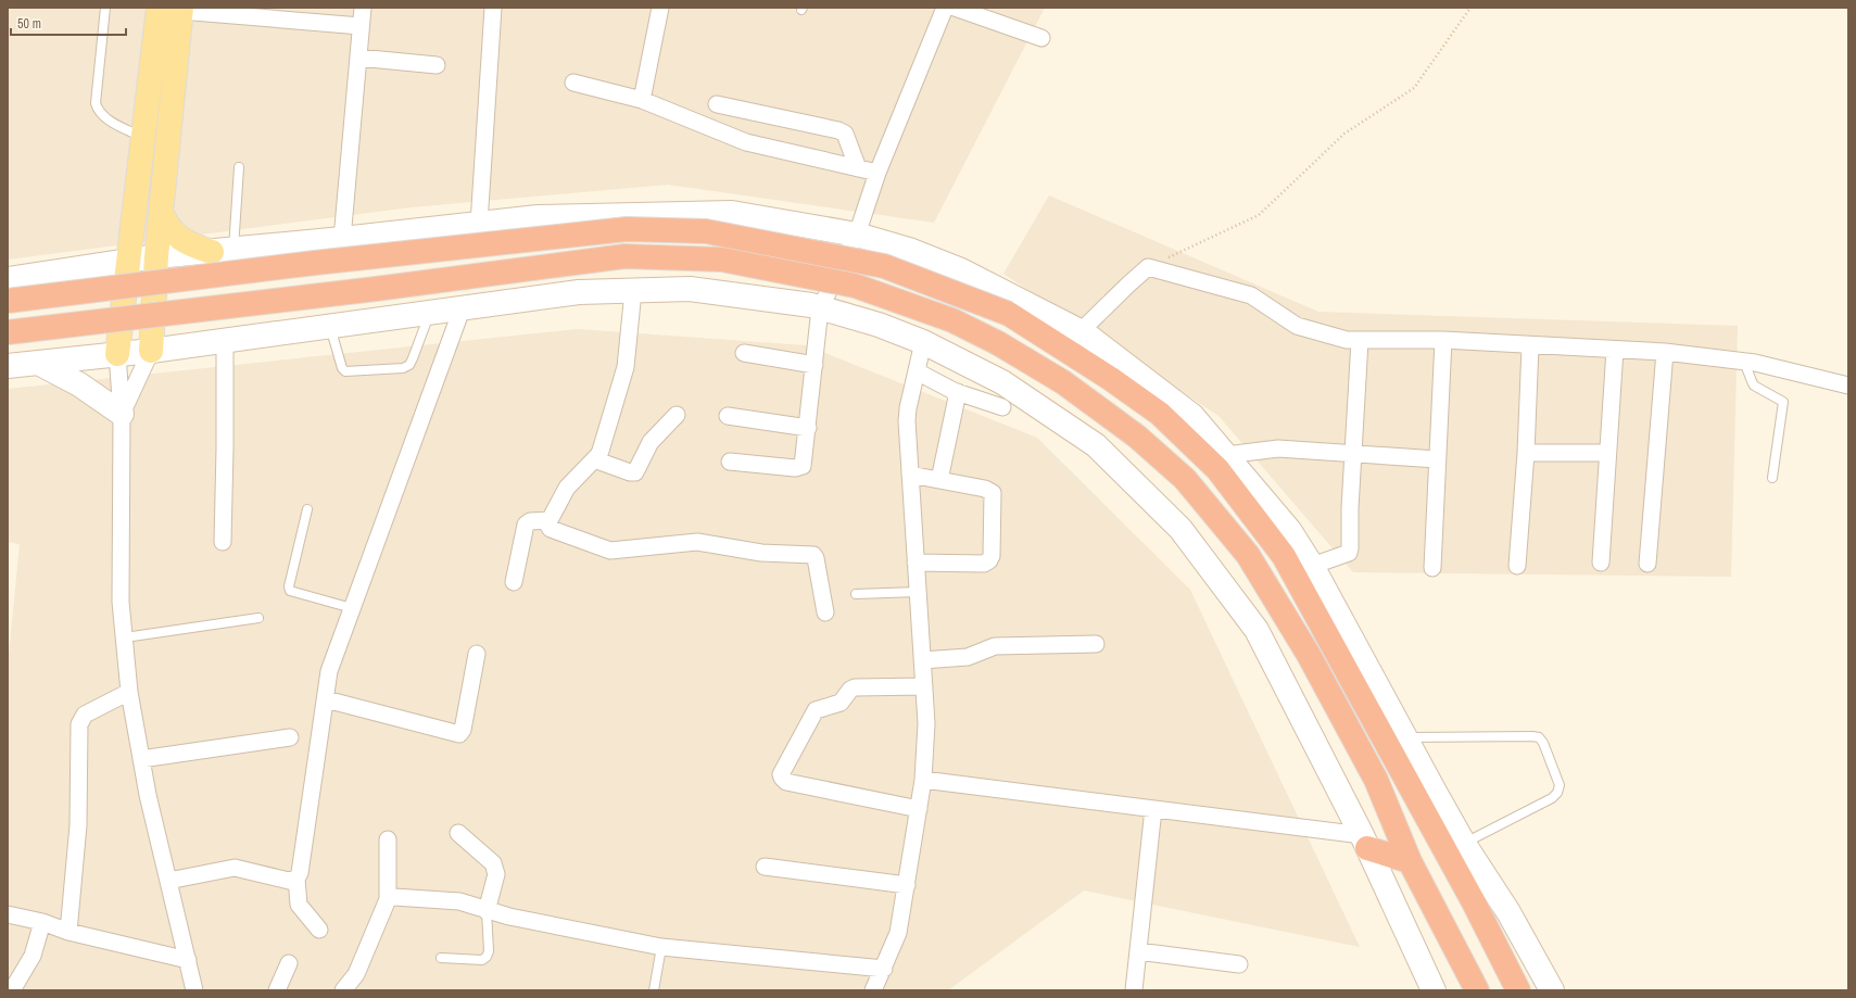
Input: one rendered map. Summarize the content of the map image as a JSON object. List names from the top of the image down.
{
  "scale_bar": "50 m"
}
